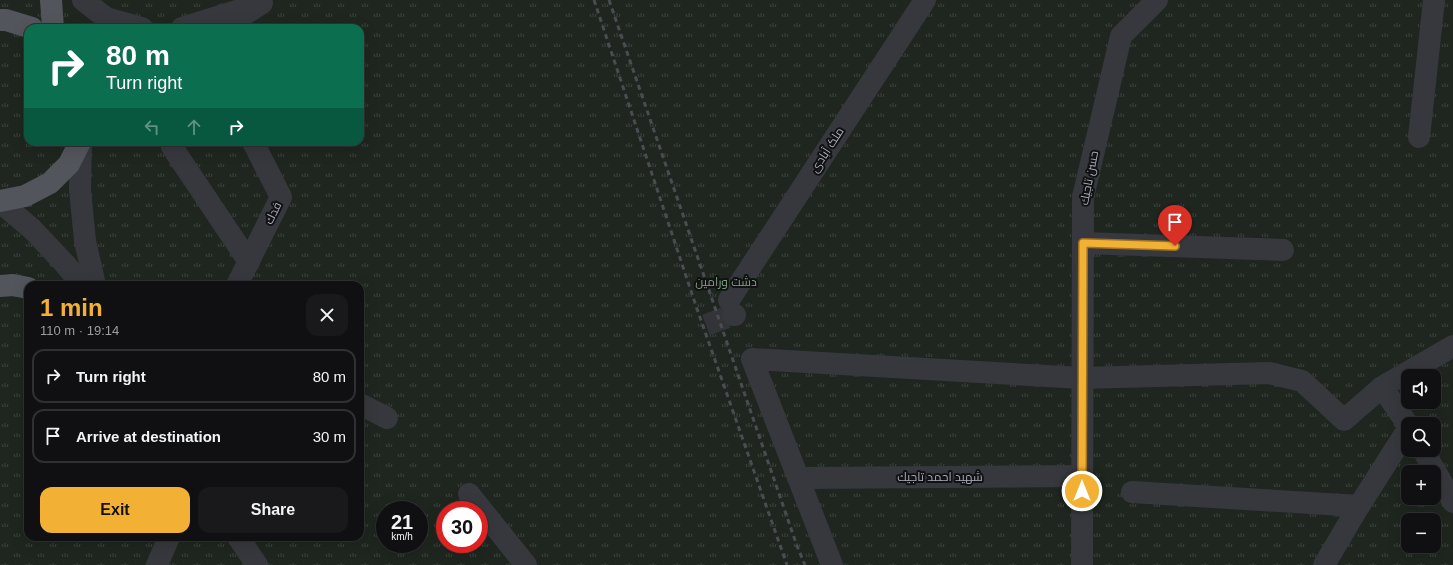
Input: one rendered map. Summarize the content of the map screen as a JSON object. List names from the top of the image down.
{
  "streets": {
    "street": [
      "ملک آبادی",
      "حسن تاجيك",
      "فدك",
      "شهيد احمد تاجيك"
    ]
  },
  "crossings": [
    ["حسن تاجيك", "شهيد احمد تاجيك"]
  ],
  "parks": ["دشت ورامین"],
  "page": {
    "turn": ["80 m", "Turn right"],
    "heading": ["1 min", "110 m · 19:14"],
    "list": [
      {
        "name": "Turn right",
        "value": "80 m"
      },
      {
        "name": "Arrive at destination",
        "value": "30 m"
      }
    ],
    "map_buttons": ["+", "−"],
    "buttons": ["Exit", "Share"],
    "speed": "21 km/h",
    "limit": "30"
  }
}
